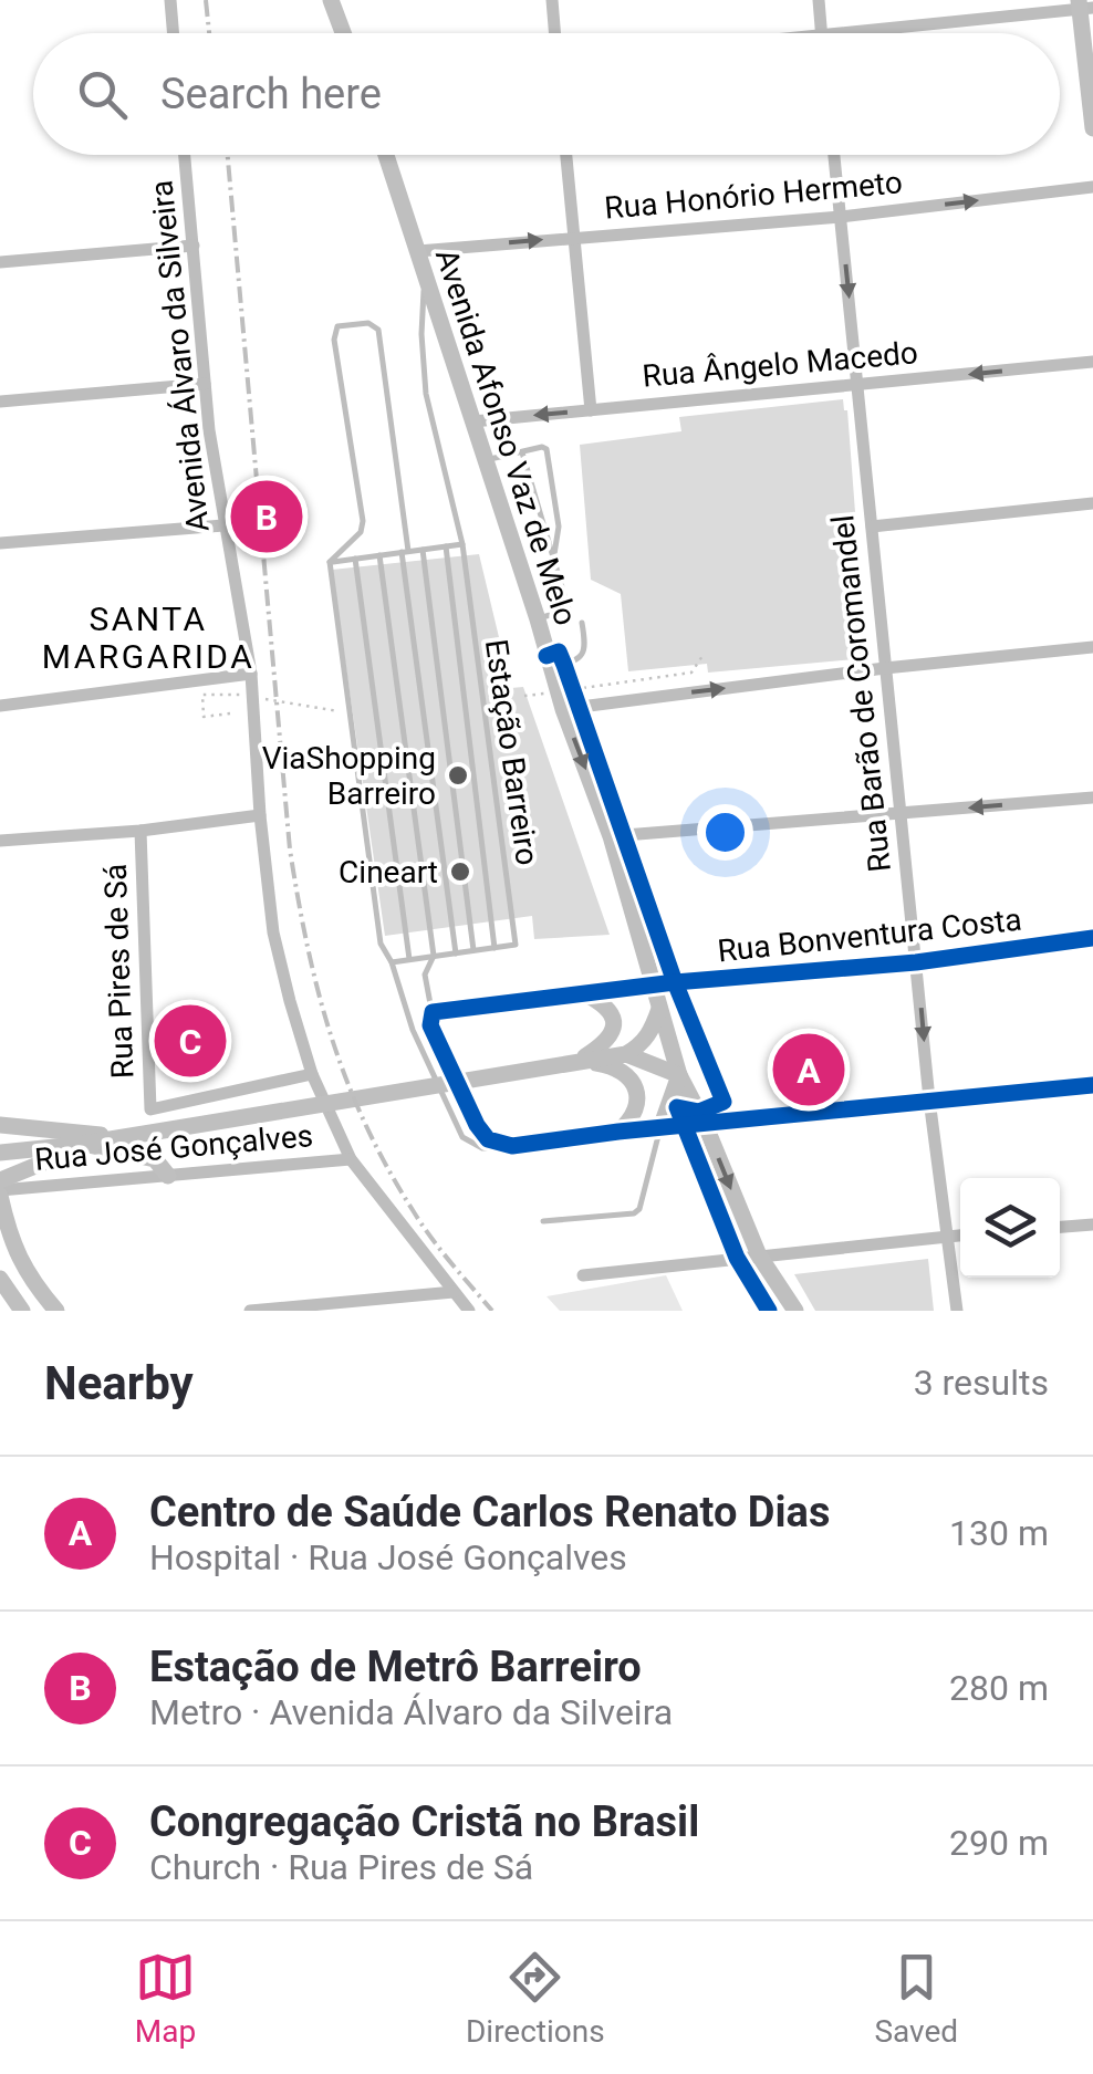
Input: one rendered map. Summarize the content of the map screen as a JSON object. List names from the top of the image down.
{
  "streets": {
    "street": [
      "Rua Honório Hermeto",
      "Avenida Álvaro da Silveira",
      "Rua Ângelo Macedo",
      "Avenida Afonso Vaz de Melo",
      "Rua Barão de Coromandel",
      "Rua Bonventura Costa",
      "Rua Pires de Sá",
      "Rua José Gonçalves"
    ],
    "lane": ["Estação Barreiro"]
  },
  "crossings": [
    ["Rua Honório Hermeto", "Avenida Afonso Vaz de Melo"],
    ["Rua Honório Hermeto", "Rua Barão de Coromandel"],
    ["Avenida Álvaro da Silveira", "Rua Pires de Sá"],
    ["Avenida Álvaro da Silveira", "Rua José Gonçalves"],
    ["Rua Ângelo Macedo", "Avenida Afonso Vaz de Melo"],
    ["Rua Ângelo Macedo", "Rua Barão de Coromandel"],
    ["Avenida Afonso Vaz de Melo", "Estação Barreiro"],
    ["Avenida Afonso Vaz de Melo", "Rua Bonventura Costa"],
    ["Rua Barão de Coromandel", "Rua Bonventura Costa"]
  ],
  "one_way": ["Rua Honório Hermeto", "Rua Ângelo Macedo"],
  "districts": ["SANTA MARGARIDA"],
  "places": ["ViaShopping Barreiro", "Cineart"],
  "page": {
    "search": "Search here",
    "pins": ["B", "C", "A"],
    "heading": ["Nearby", "3 results"],
    "list": [
      {
        "mark": "A",
        "name": "Centro de Saúde Carlos Renato Dias",
        "note": "Hospital · Rua José Gonçalves",
        "value": "130 m"
      },
      {
        "mark": "B",
        "name": "Estação de Metrô Barreiro",
        "note": "Metro · Avenida Álvaro da Silveira",
        "value": "280 m"
      },
      {
        "mark": "C",
        "name": "Congregação Cristã no Brasil",
        "note": "Church · Rua Pires de Sá",
        "value": "290 m"
      }
    ],
    "nav": ["Map", "Directions", "Saved"]
  }
}
